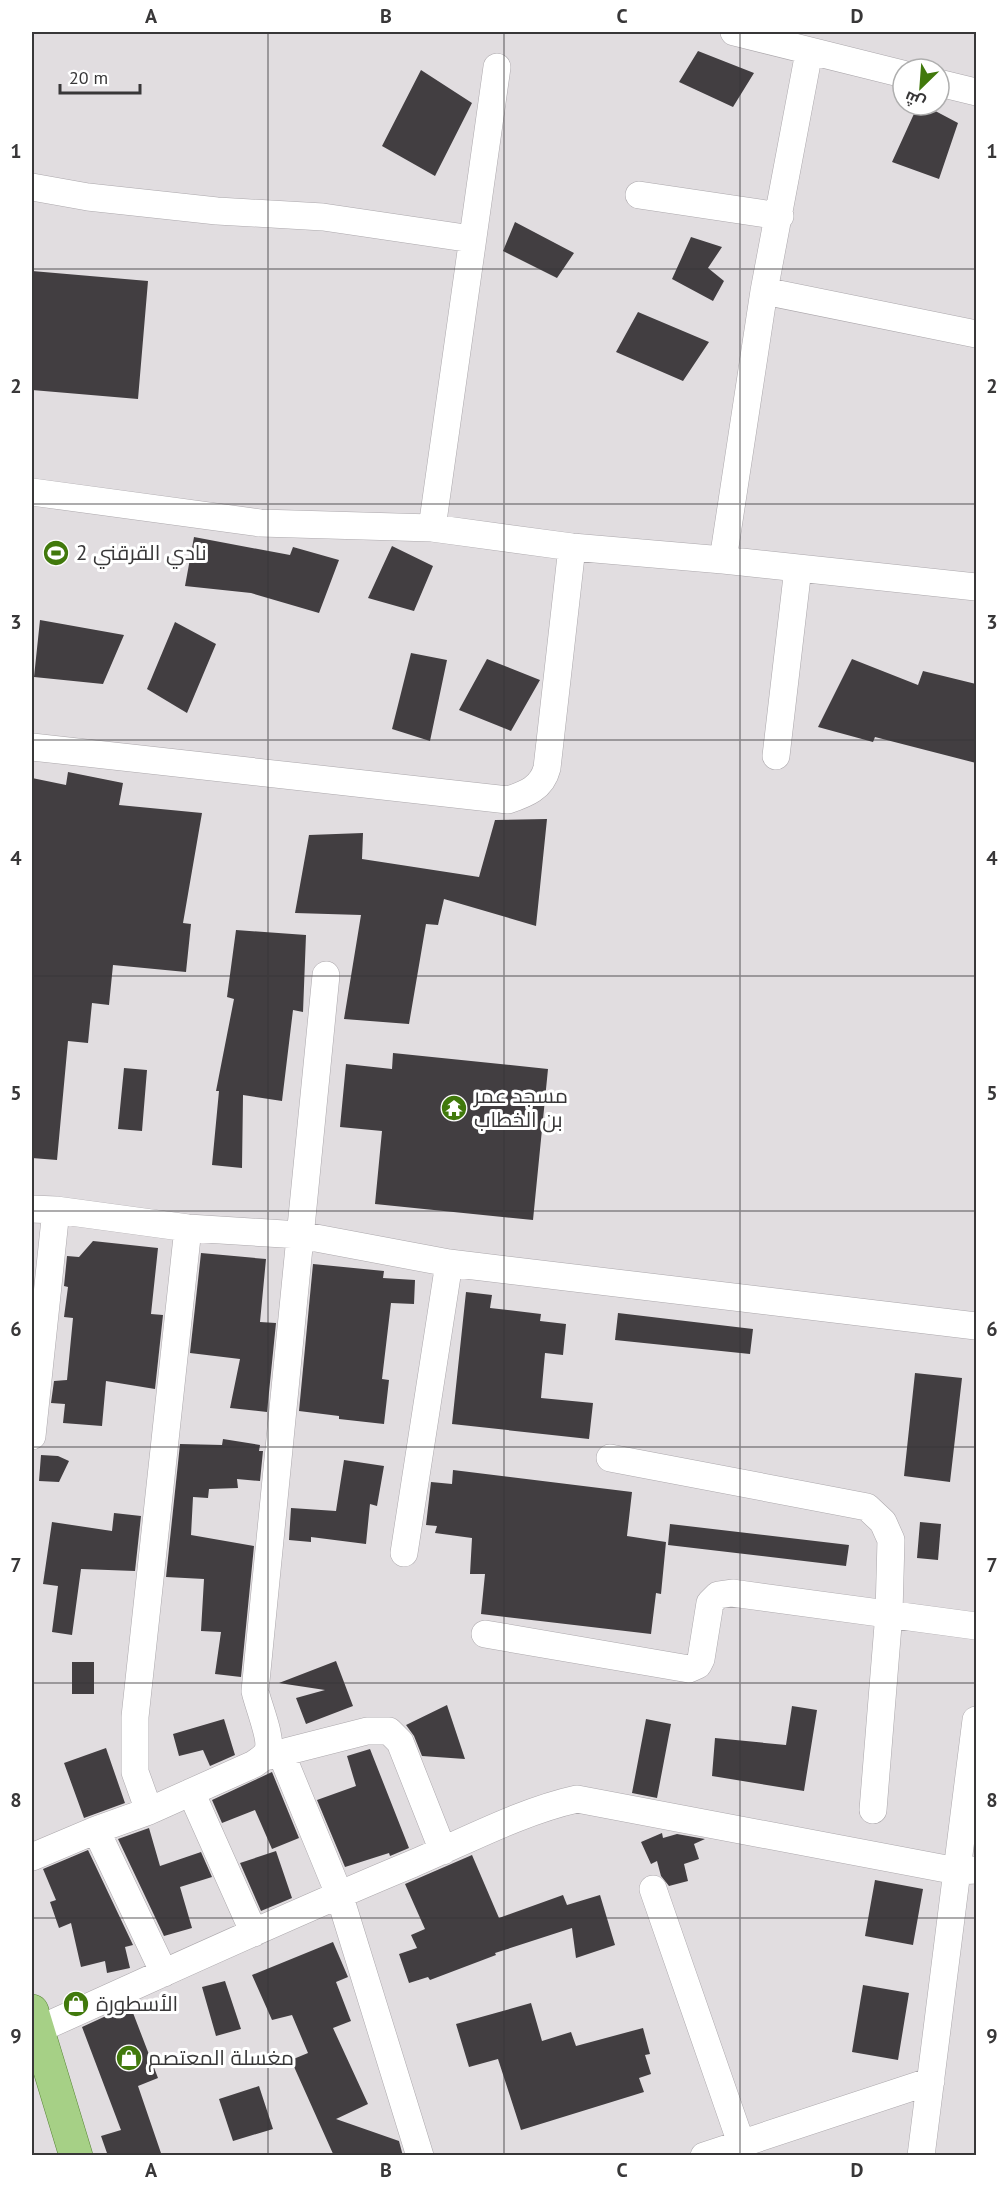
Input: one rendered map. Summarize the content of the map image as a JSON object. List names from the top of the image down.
{
  "places": {
    "sports": ["نادي القرقني 2"],
    "temple": ["مسجد عمر بن الخطاب"],
    "shop": ["الأسطورة", "مغسلة المعتصم"]
  },
  "scale_bar": "20 m",
  "north": "bottom left",
  "grid": {
    "columns": [
      "A",
      "B",
      "C",
      "D"
    ],
    "rows": [
      "1",
      "2",
      "3",
      "4",
      "5",
      "6",
      "7",
      "8",
      "9"
    ]
  }
}
